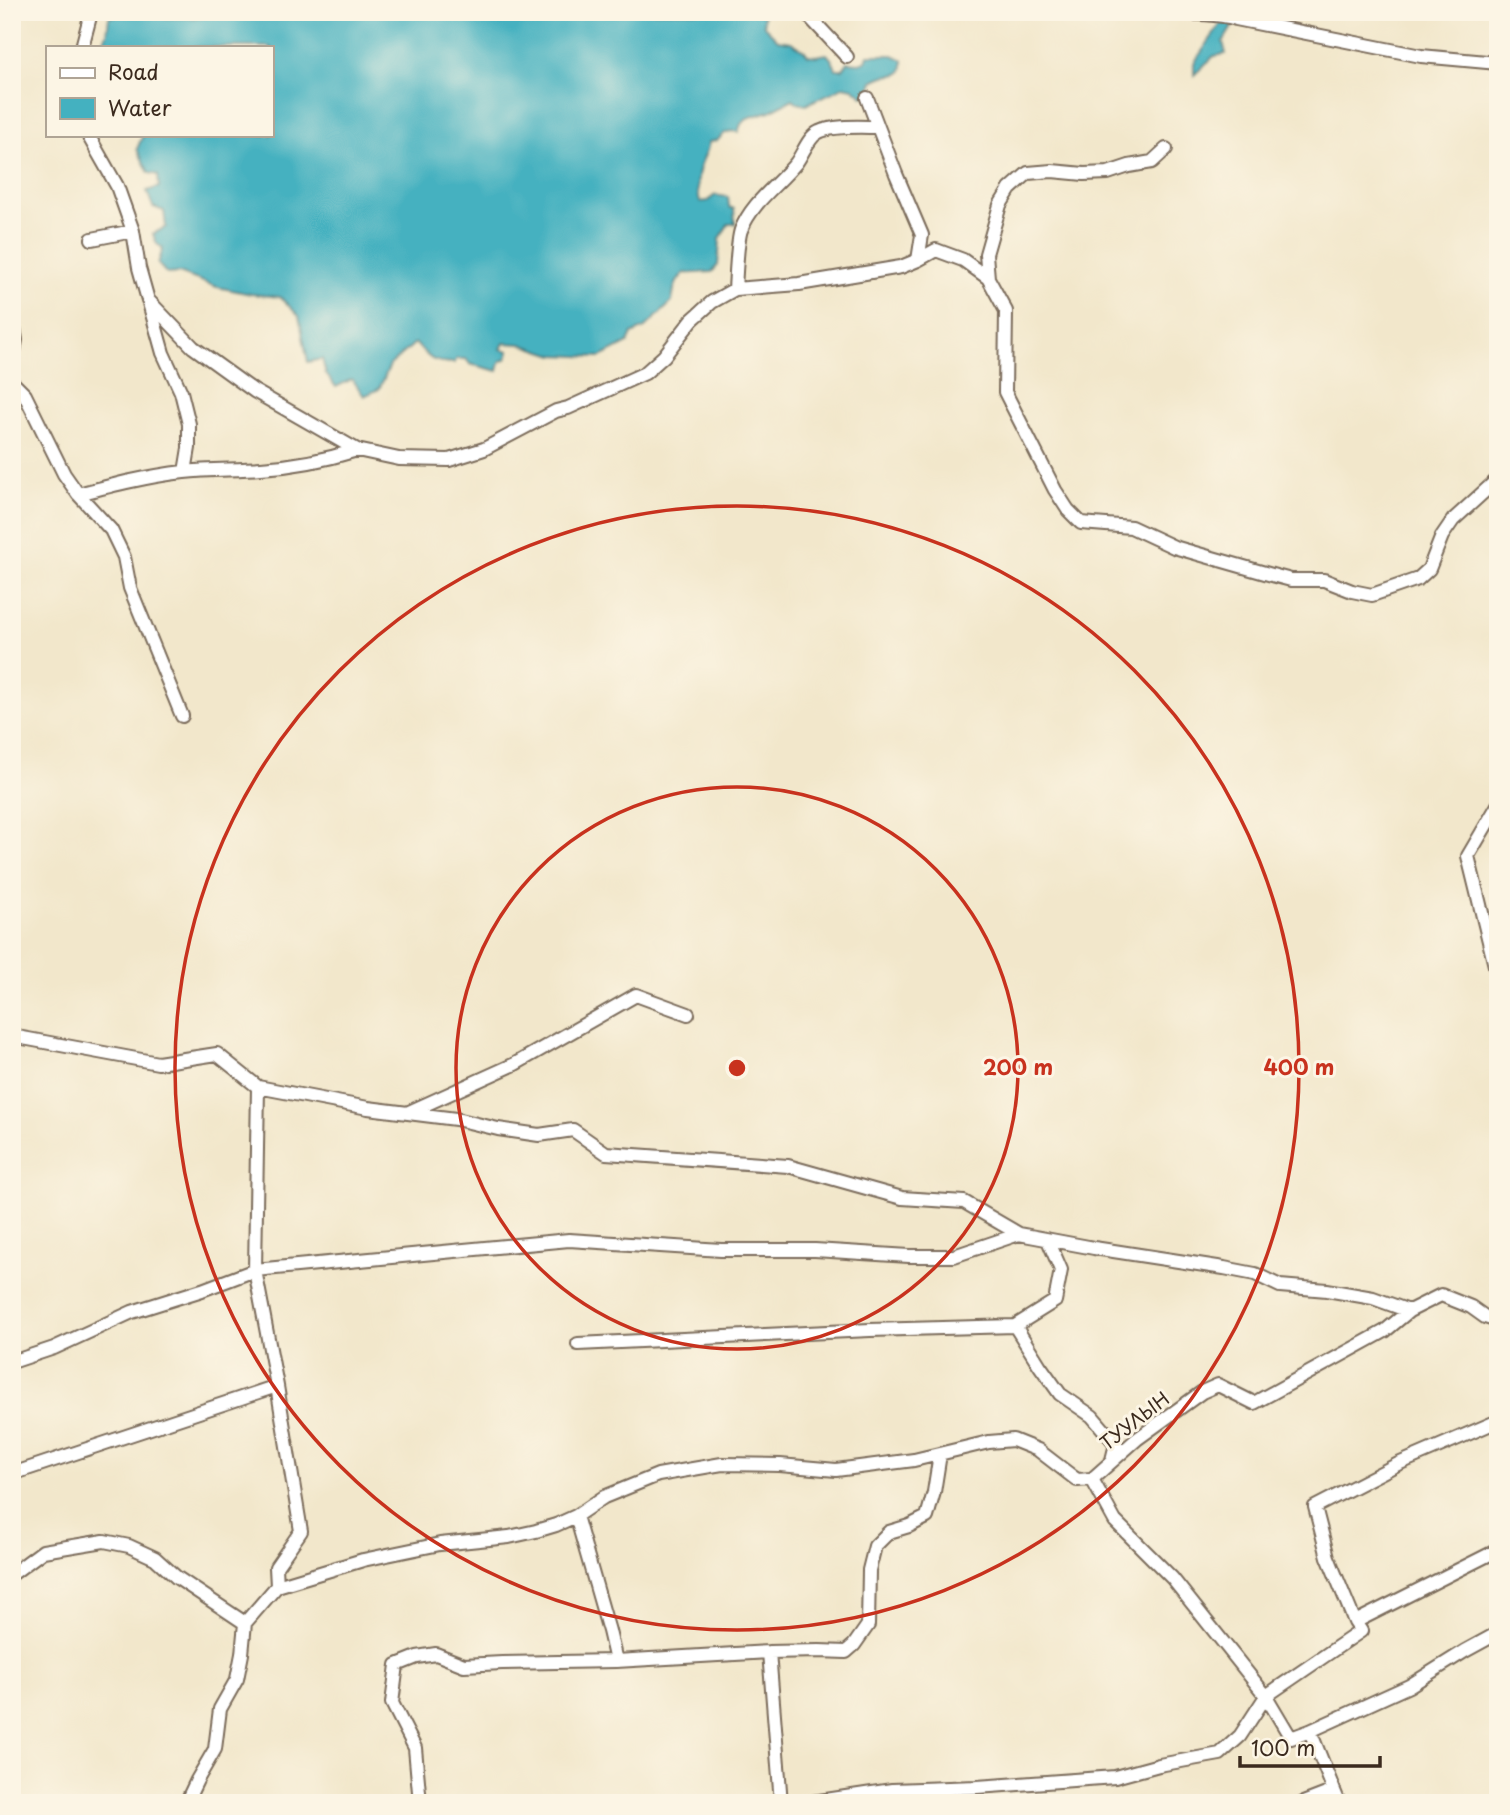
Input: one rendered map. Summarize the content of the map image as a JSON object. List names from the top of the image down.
{
  "streets": {
    "street": ["ТУУЛЫН"]
  },
  "legend": ["Road", "Water"],
  "scale_bar": "100 m",
  "rings": ["200 m", "400 m"]
}
